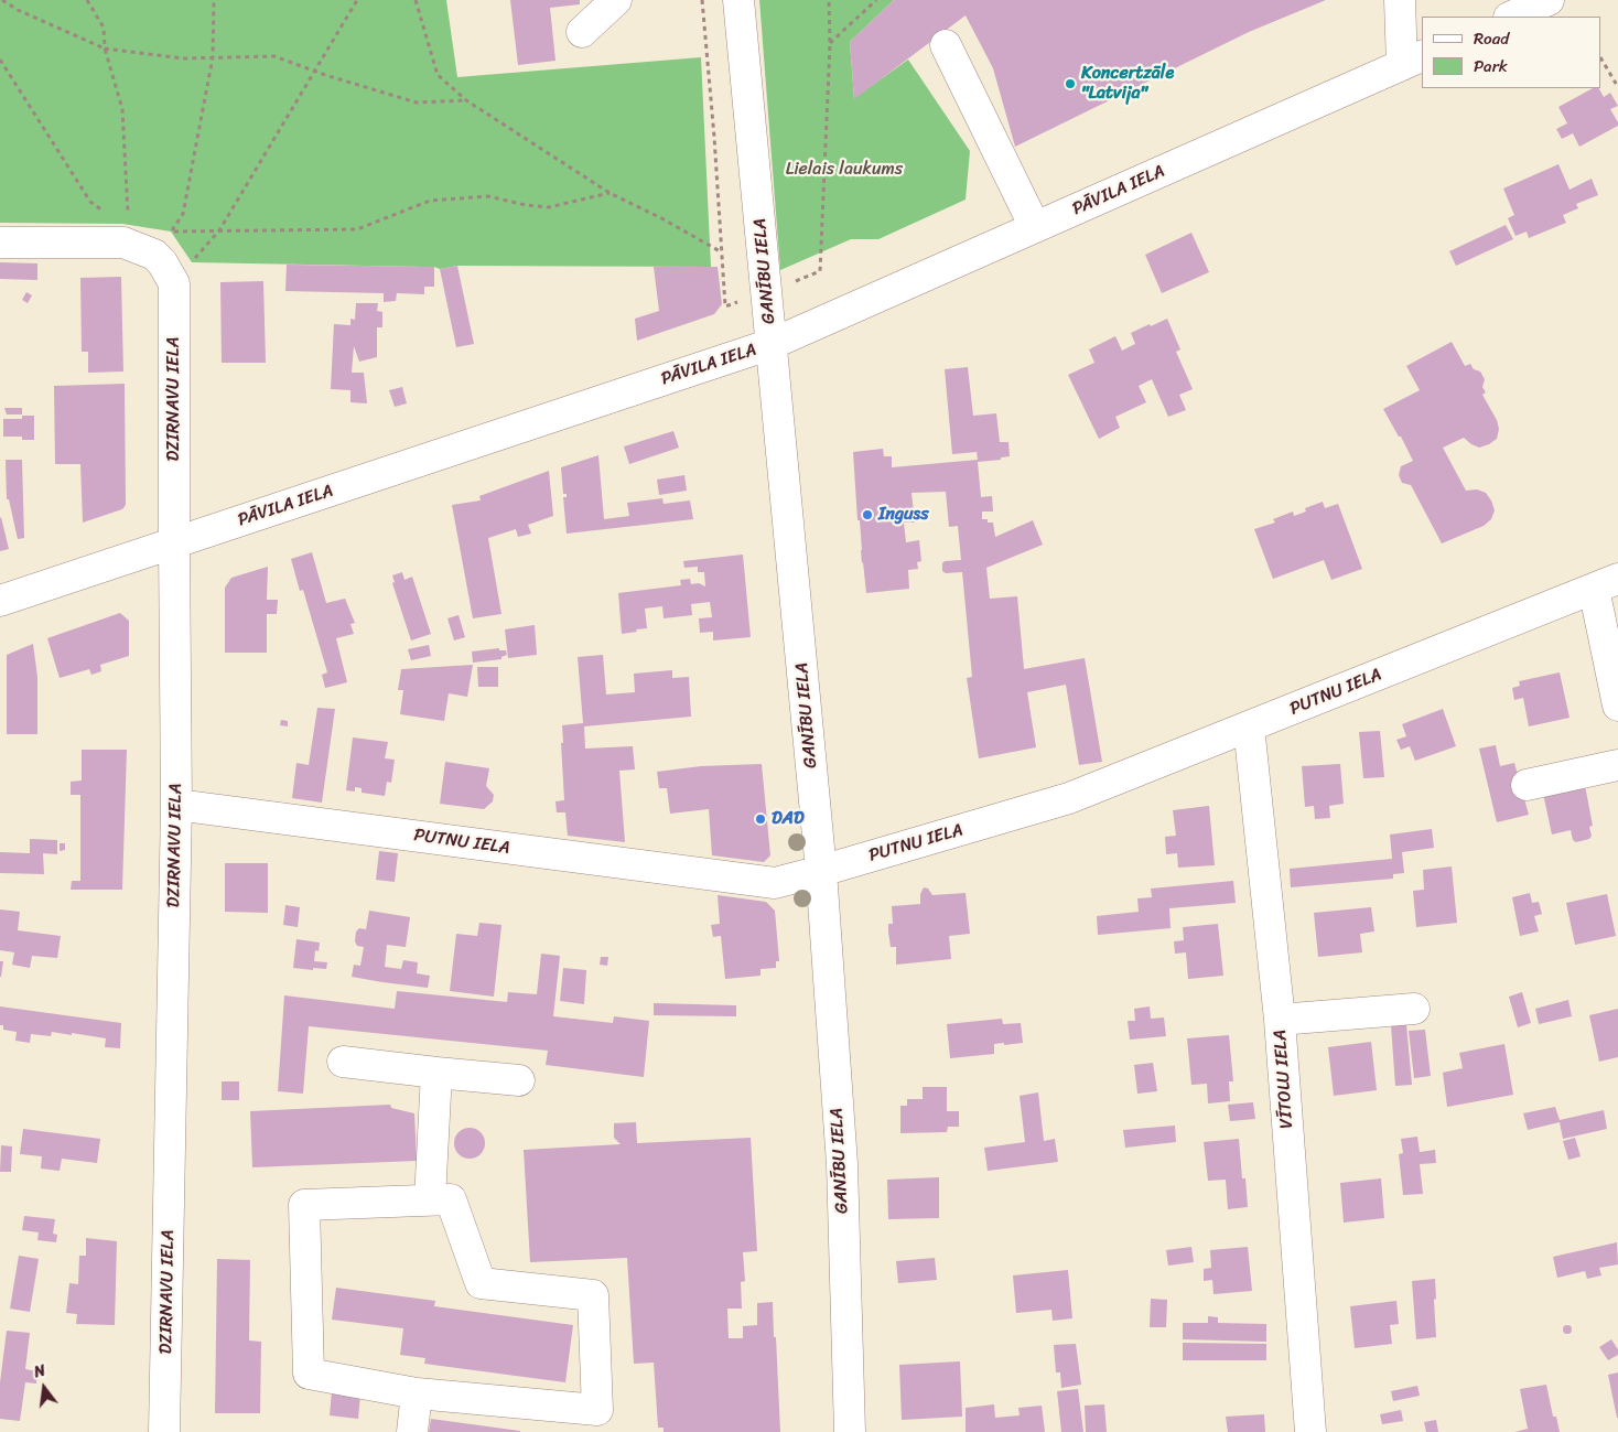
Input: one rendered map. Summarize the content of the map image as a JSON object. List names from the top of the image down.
{
  "streets": {
    "street": [
      "PĀVILA IELA",
      "GANĪBU IELA",
      "DZIRNAVU IELA",
      "PUTNU IELA",
      "VĪTOLU IELA"
    ]
  },
  "crossings": [
    ["PĀVILA IELA", "GANĪBU IELA"],
    ["PĀVILA IELA", "DZIRNAVU IELA"],
    ["GANĪBU IELA", "PUTNU IELA"],
    ["DZIRNAVU IELA", "PUTNU IELA"],
    ["PUTNU IELA", "VĪTOLU IELA"]
  ],
  "parks": ["Lielais laukums"],
  "places": ["Koncertzāle \"Latvija\"", "Inguss", "DAD"],
  "legend": ["Road", "Park"],
  "north": "top"
}
